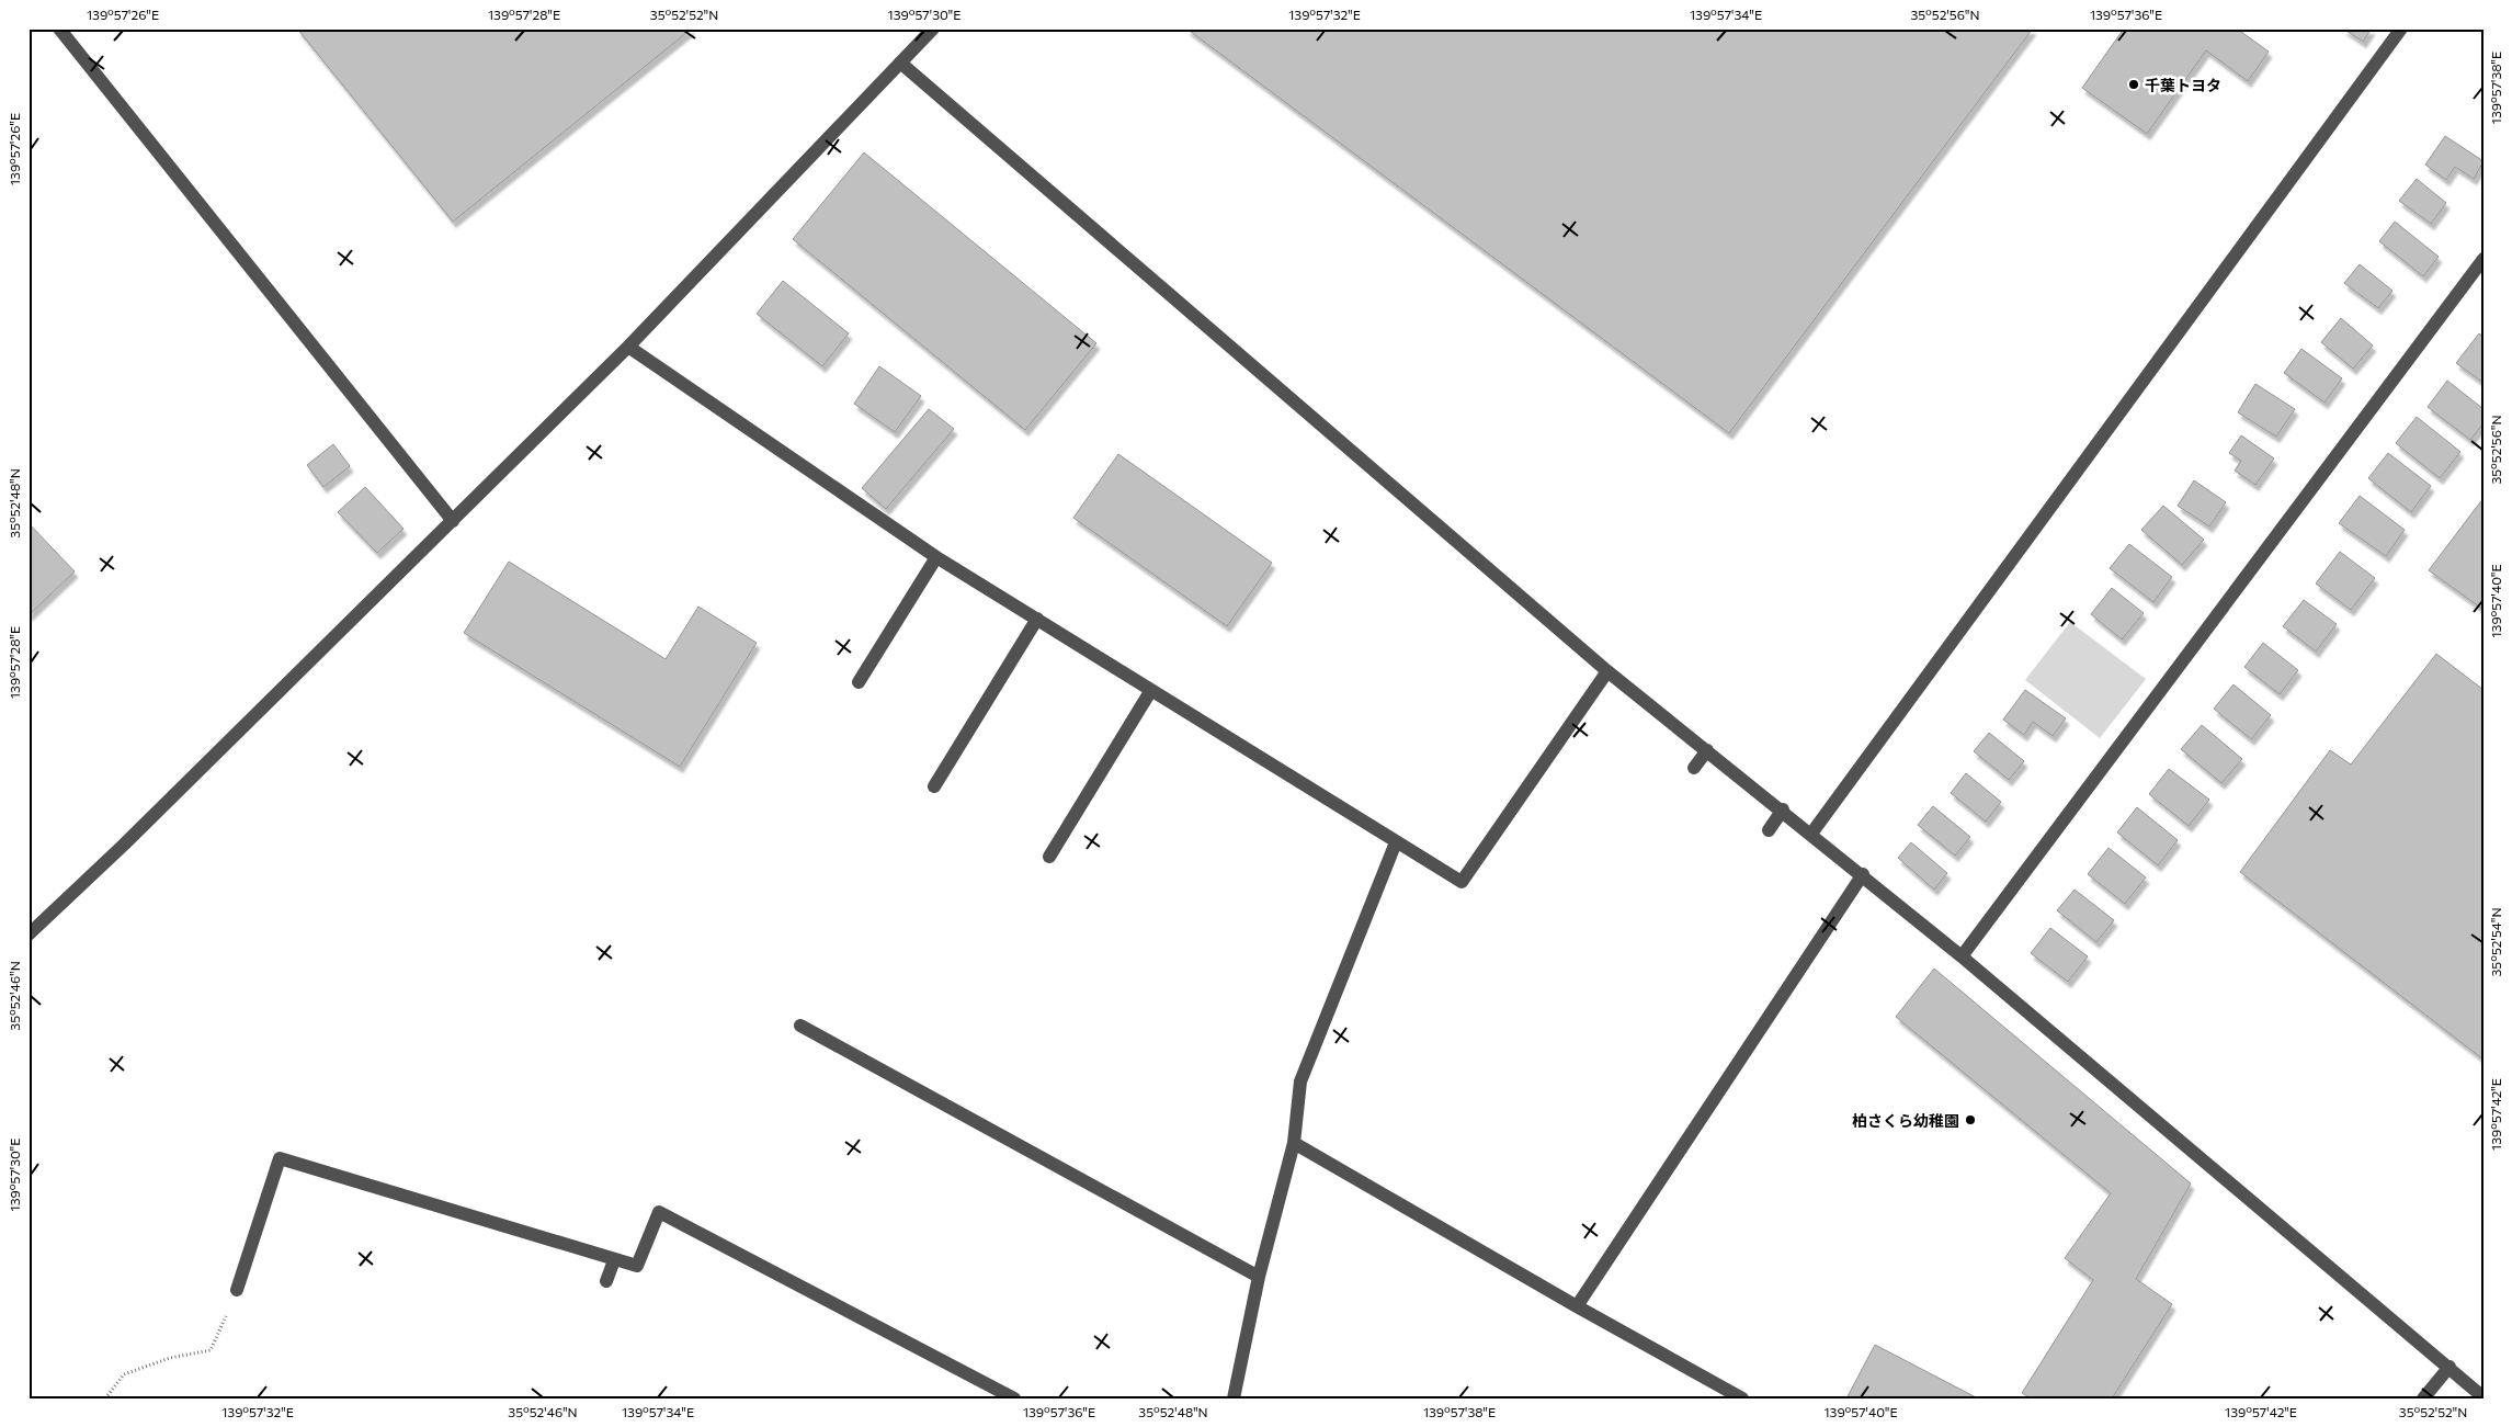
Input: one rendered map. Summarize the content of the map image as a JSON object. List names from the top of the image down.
{
  "places": ["千葉トヨタ", "柏さくら幼稚園"],
  "coordinates": [
    "139°57'26\"E",
    "139°57'28\"E",
    "35°52'52\"N",
    "139°57'30\"E",
    "139°57'32\"E",
    "139°57'34\"E",
    "35°52'56\"N",
    "139°57'36\"E",
    "139°57'38\"E",
    "35°52'48\"N",
    "139°57'40\"E",
    "35°52'54\"N",
    "35°52'46\"N",
    "139°57'42\"E"
  ]
}
